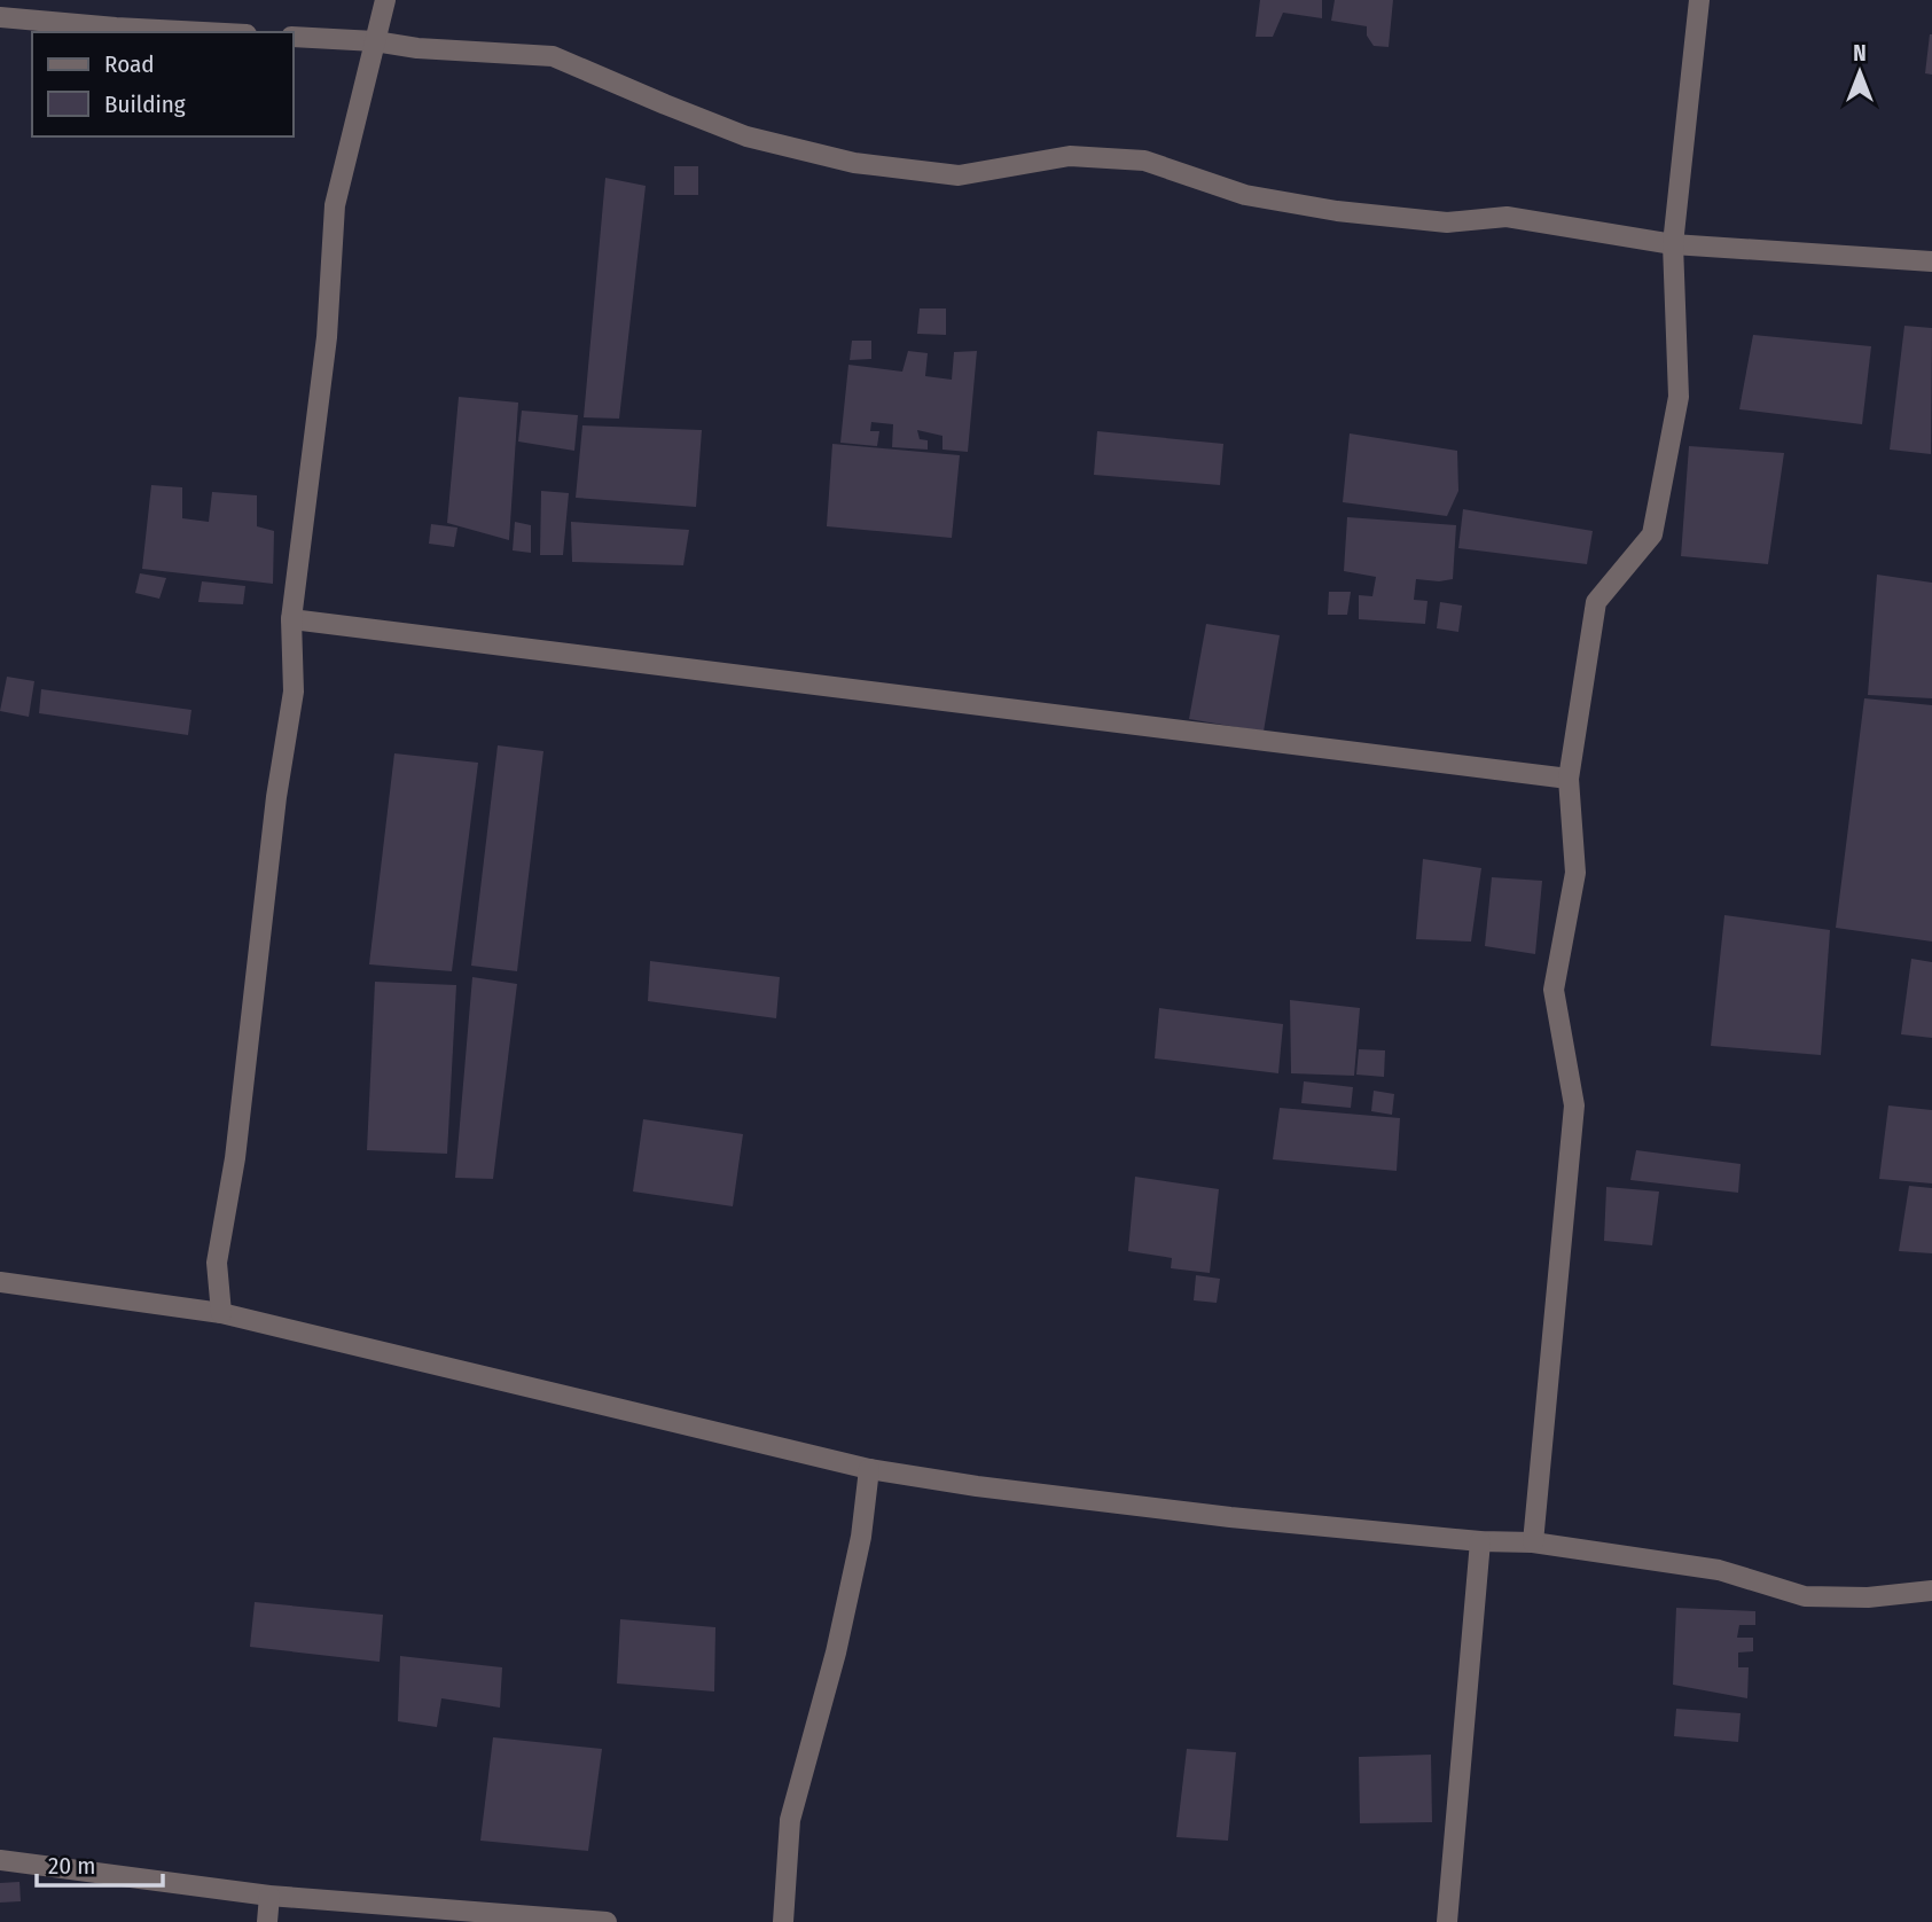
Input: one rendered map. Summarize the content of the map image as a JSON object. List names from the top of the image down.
{
  "legend": ["Road", "Building"],
  "scale_bar": "20 m",
  "north": "top"
}
